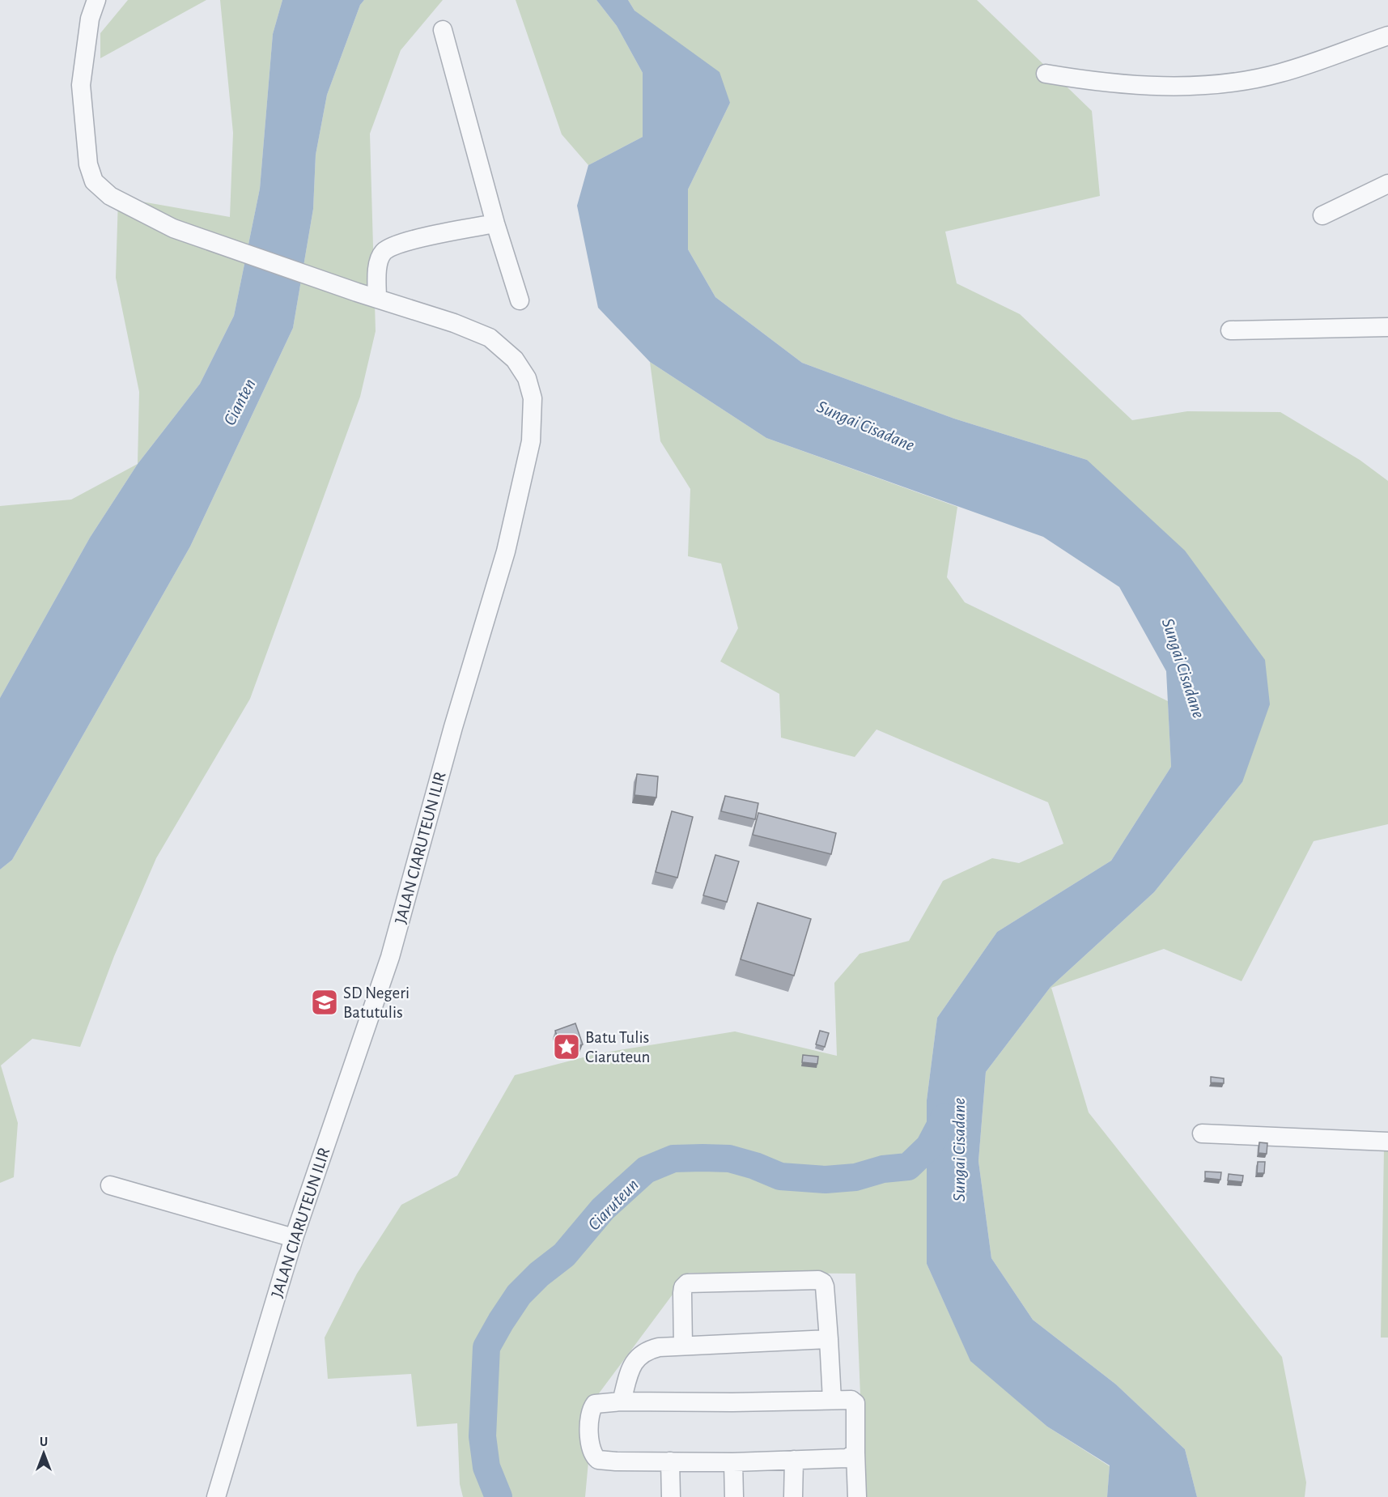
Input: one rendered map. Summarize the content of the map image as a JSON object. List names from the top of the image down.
{
  "streets": {
    "street": ["JALAN CIARUTEUN ILIR"]
  },
  "water": ["Cianten", "Sungai Cisadane", "Ciaruteun"],
  "places": {
    "school or university": ["SD Negeri Batutulis"],
    "place": ["Batu Tulis Ciaruteun"]
  },
  "north": "top"
}
